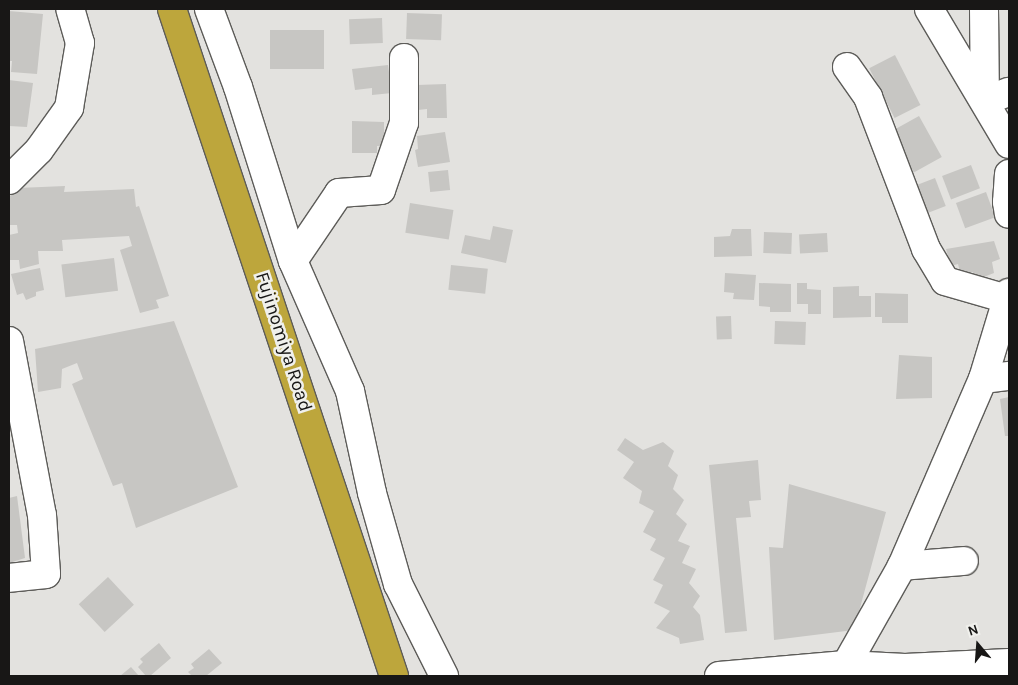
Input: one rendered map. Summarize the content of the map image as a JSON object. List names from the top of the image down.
{
  "streets": {
    "highway": ["Fujinomiya Road"]
  },
  "north": "top"
}
